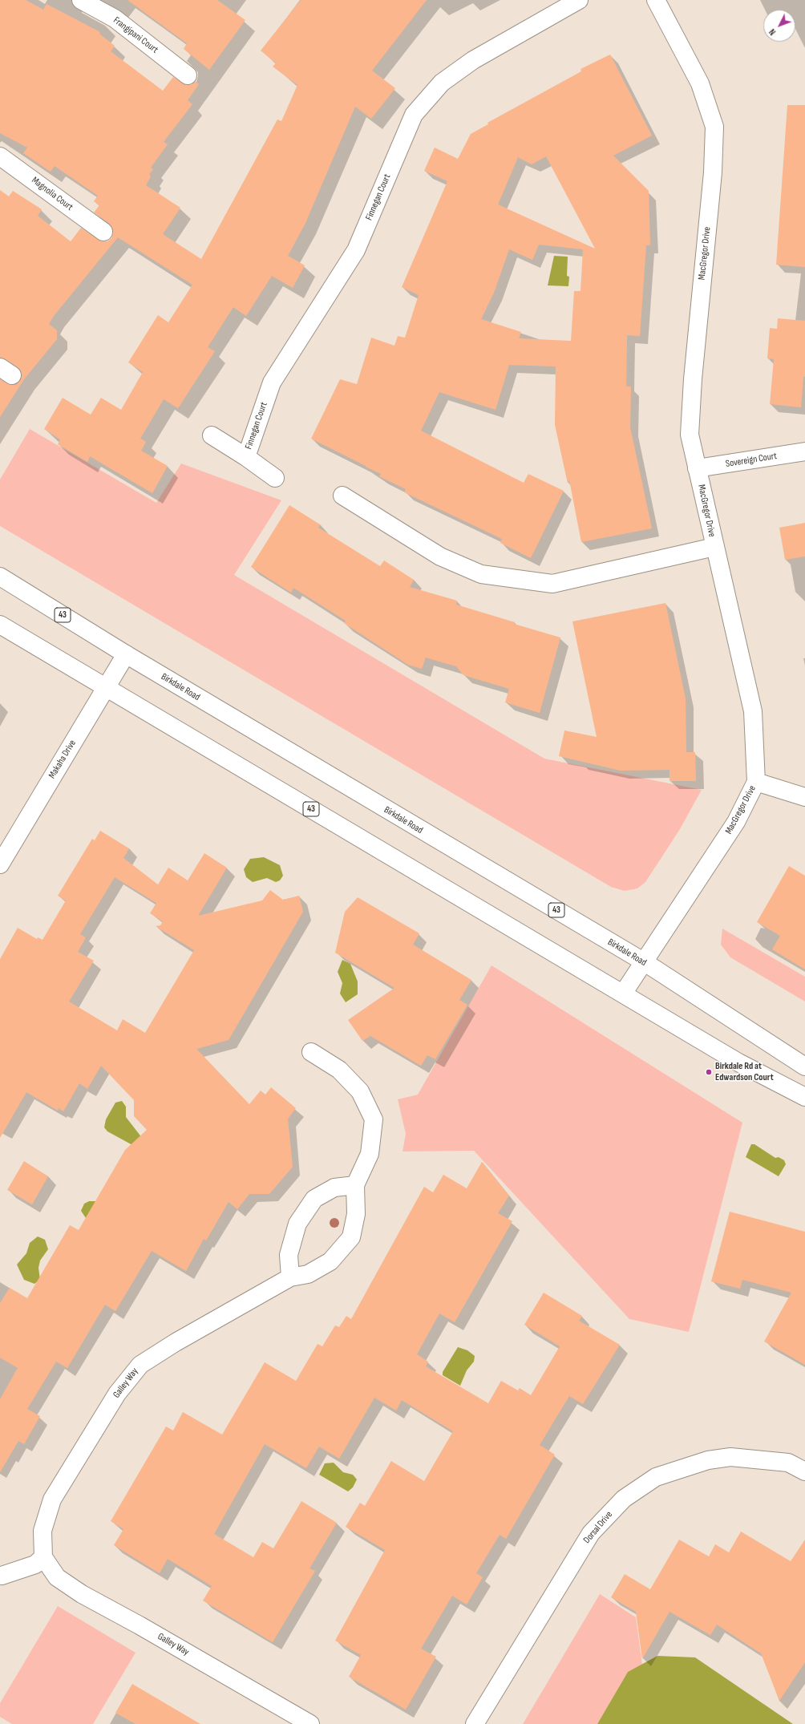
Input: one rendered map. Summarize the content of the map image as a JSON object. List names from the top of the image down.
{
  "streets": {
    "street": [
      "Frangipani Court",
      "Magnolia Court",
      "Finnegan Court",
      "MacGregor Drive",
      "Sovereign Court",
      "43",
      "Birkdale Road",
      "Makaha Drive",
      "Galley Way",
      "Dorsal Drive"
    ]
  },
  "crossings": [
    ["MacGregor Drive", "Sovereign Court"],
    ["MacGregor Drive", "43"],
    ["MacGregor Drive", "Birkdale Road"],
    ["43", "Makaha Drive"],
    ["Birkdale Road", "Makaha Drive"]
  ],
  "places": ["Birkdale Rd at Edwardson Court"],
  "north": "bottom left"
}
